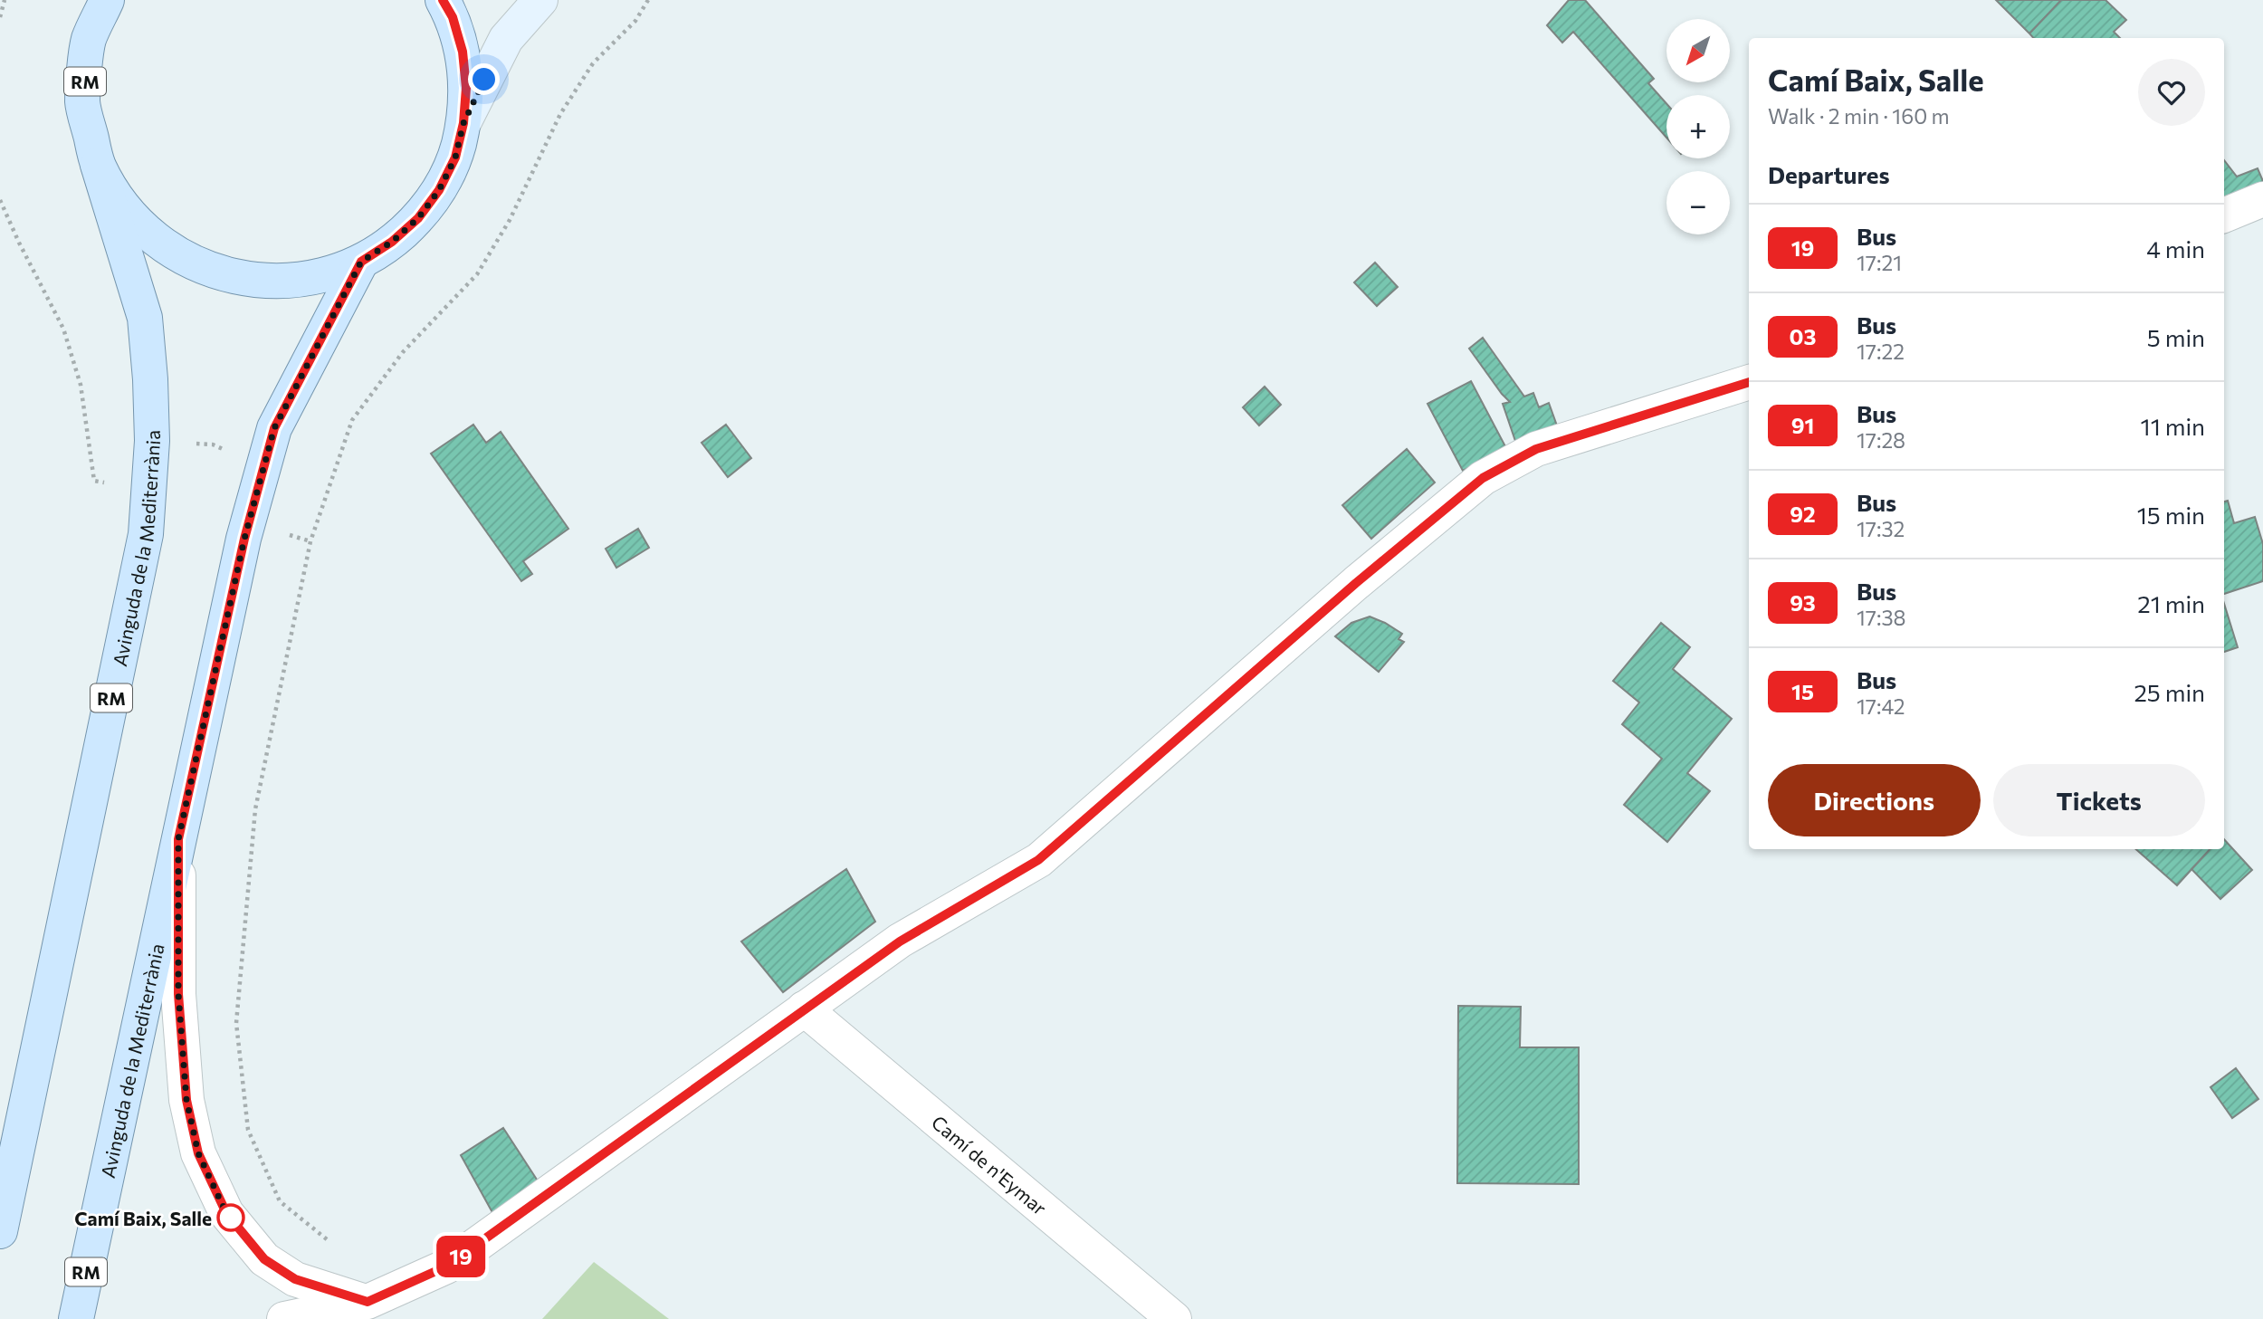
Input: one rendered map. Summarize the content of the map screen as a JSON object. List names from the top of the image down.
{
  "streets": {
    "main road": ["RM", "Avinguda de la Mediterrània"],
    "street": ["Camí de n'Eymar"]
  },
  "crossings": [
    ["RM", "Avinguda de la Mediterrània"]
  ],
  "places": ["Camí Baix, Salle"],
  "lines": ["bus line 19"],
  "north": "bottom left",
  "page": {
    "on_map": "19",
    "map_buttons": ["+", "−"],
    "heading": [
      ["Camí Baix, Salle", "Walk · 2 min · 160 m"],
      "Departures"
    ],
    "list": [
      {
        "mark": "19",
        "name": "Bus",
        "note": "17:21",
        "value": "4 min"
      },
      {
        "mark": "03",
        "name": "Bus",
        "note": "17:22",
        "value": "5 min"
      },
      {
        "mark": "91",
        "name": "Bus",
        "note": "17:28",
        "value": "11 min"
      },
      {
        "mark": "92",
        "name": "Bus",
        "note": "17:32",
        "value": "15 min"
      },
      {
        "mark": "93",
        "name": "Bus",
        "note": "17:38",
        "value": "21 min"
      },
      {
        "mark": "15",
        "name": "Bus",
        "note": "17:42",
        "value": "25 min"
      }
    ],
    "buttons": ["Directions", "Tickets"]
  }
}
